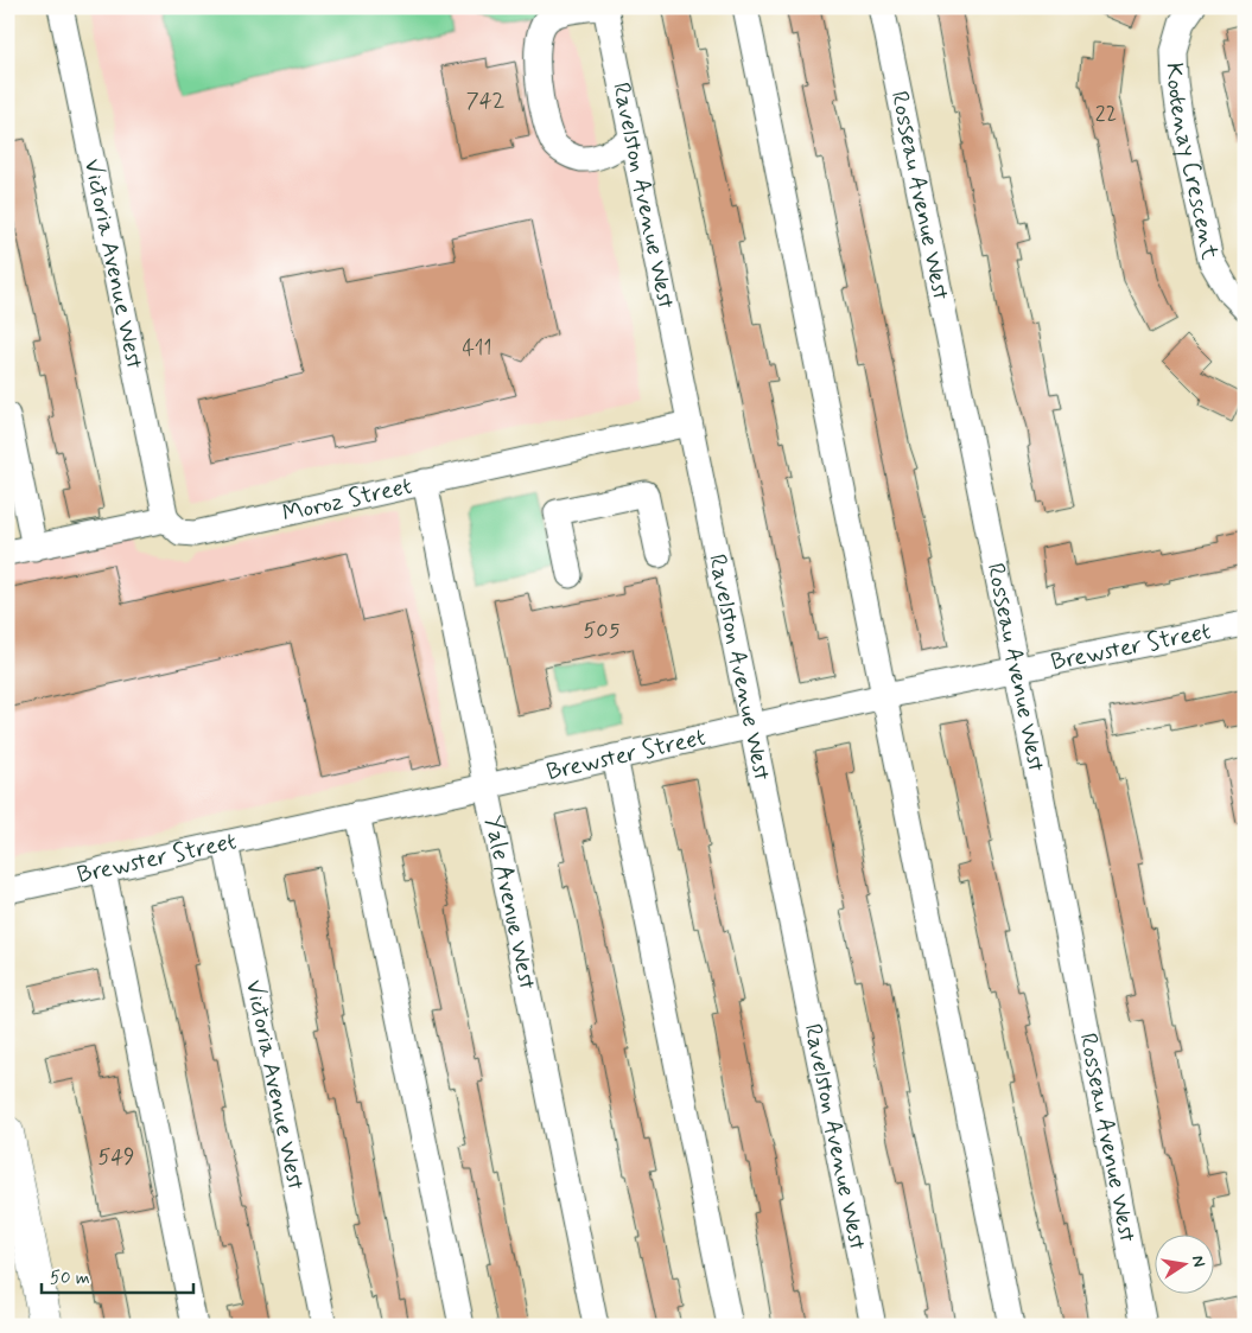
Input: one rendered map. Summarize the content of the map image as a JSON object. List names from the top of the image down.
{
  "streets": {
    "street": [
      "Kootenay Crescent",
      "Ravelston Avenue West",
      "Rosseau Avenue West",
      "Victoria Avenue West",
      "Moroz Street",
      "Brewster Street",
      "Yale Avenue West"
    ]
  },
  "crossings": [
    ["Ravelston Avenue West", "Moroz Street"],
    ["Ravelston Avenue West", "Brewster Street"],
    ["Rosseau Avenue West", "Brewster Street"],
    ["Victoria Avenue West", "Moroz Street"],
    ["Victoria Avenue West", "Brewster Street"],
    ["Moroz Street", "Yale Avenue West"],
    ["Brewster Street", "Yale Avenue West"]
  ],
  "house_numbers": [
    "742",
    "22",
    "411",
    "505",
    "549"
  ],
  "scale_bar": "50 m",
  "north": "right"
}
